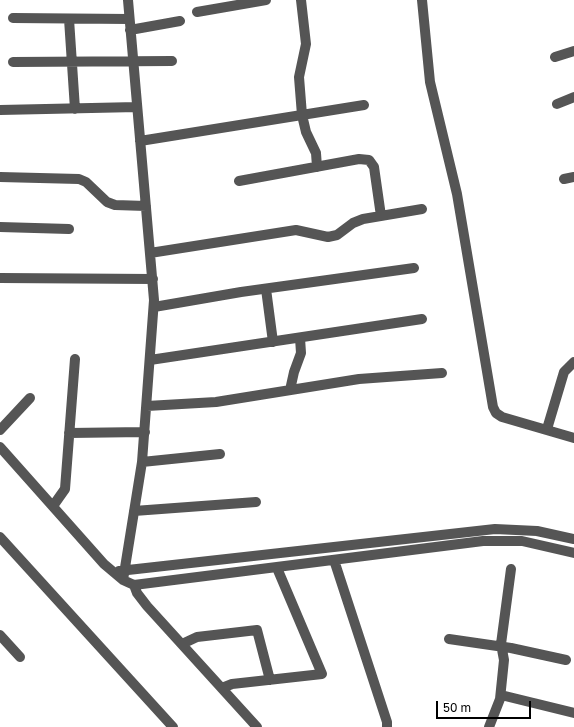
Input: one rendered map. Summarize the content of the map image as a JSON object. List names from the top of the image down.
{
  "scale_bar": "50 m"
}
